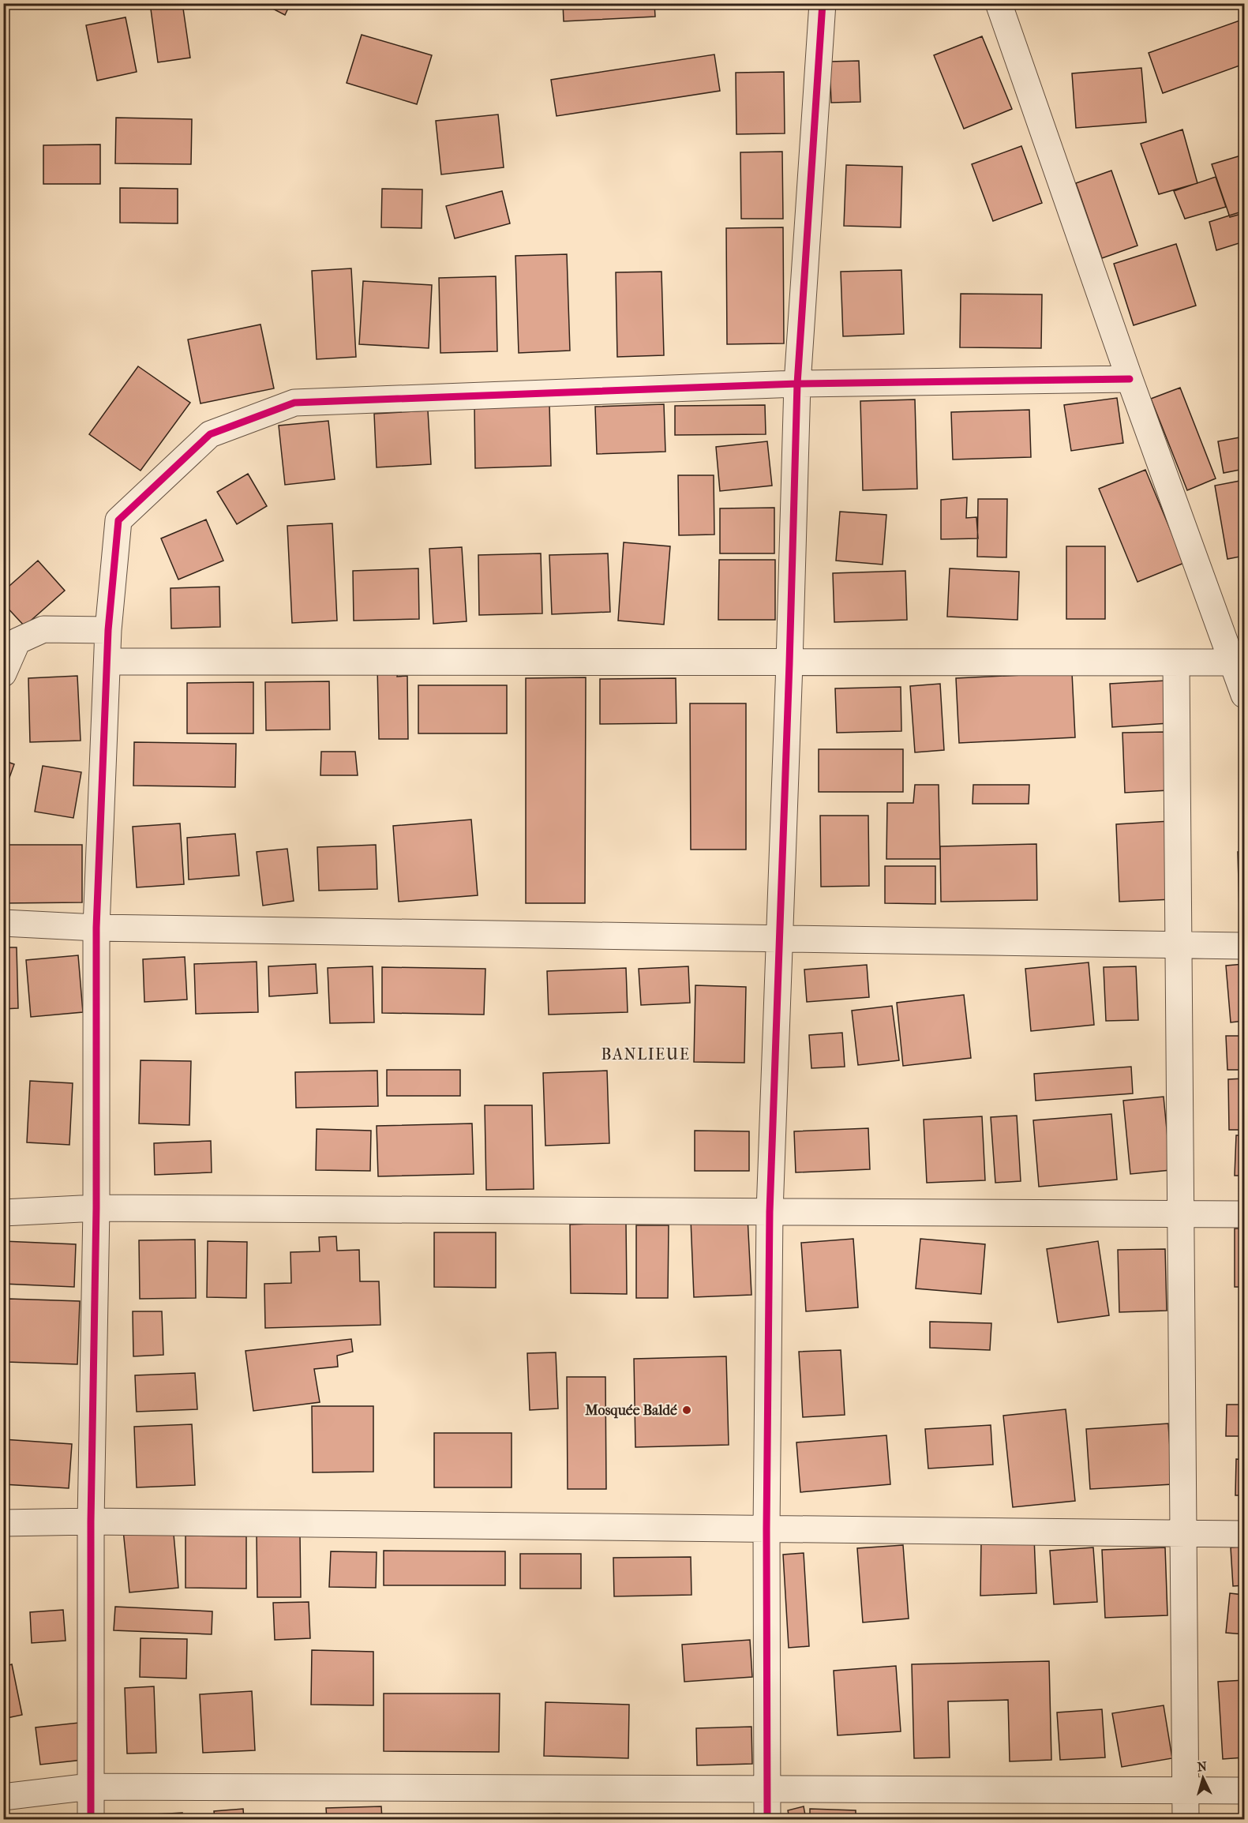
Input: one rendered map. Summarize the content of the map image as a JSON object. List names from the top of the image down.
{
  "districts": ["BANLIEUE"],
  "places": ["Mosquée Baldé"],
  "north": "top"
}
